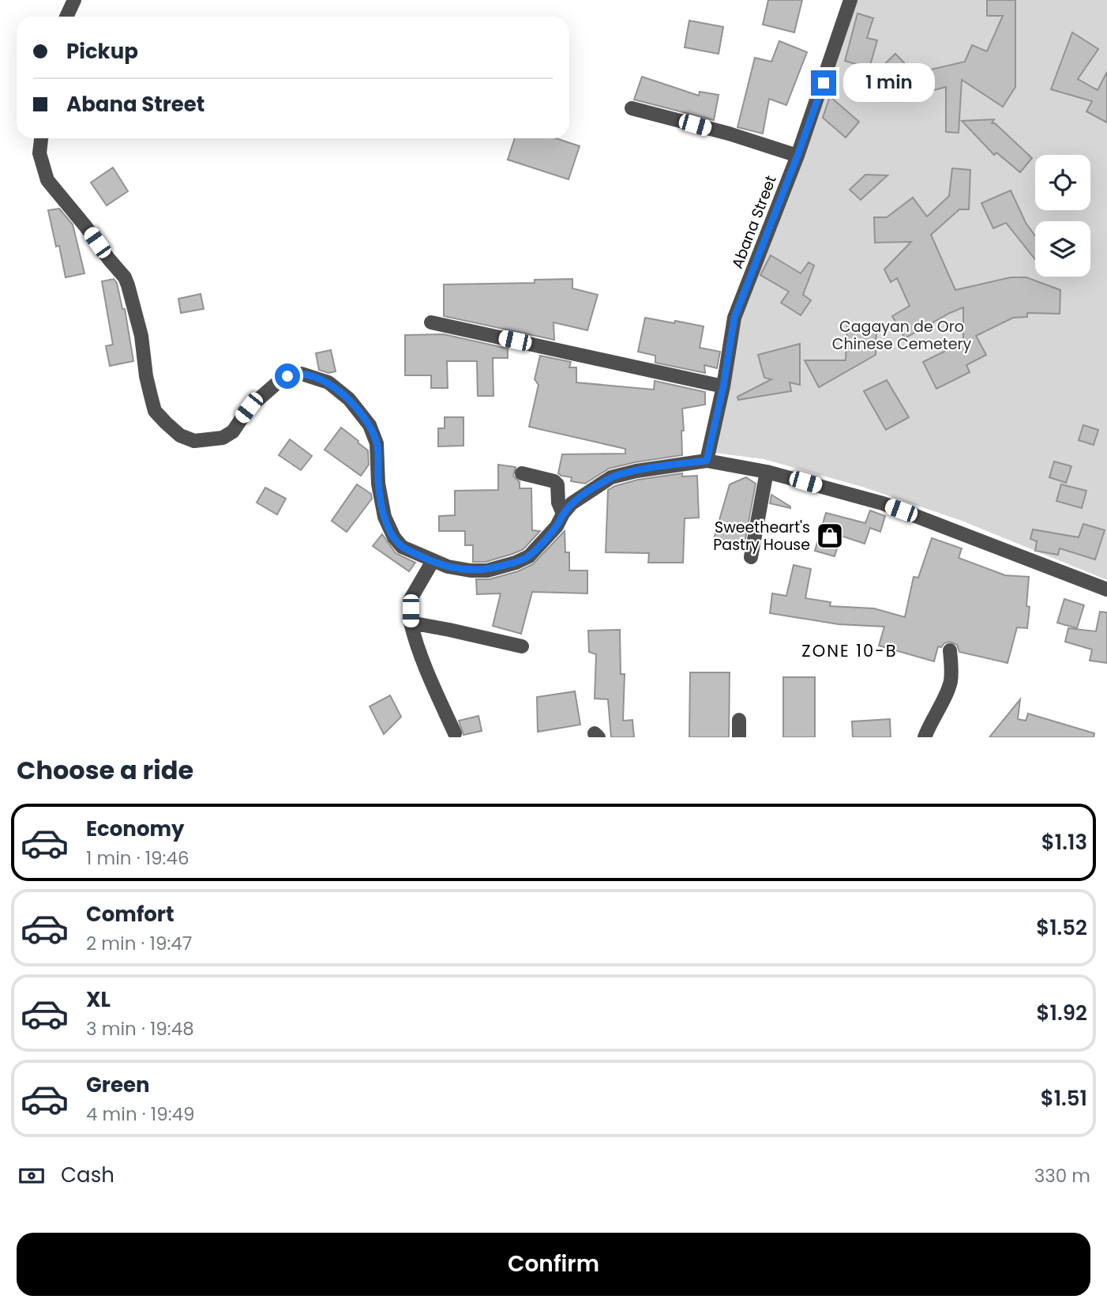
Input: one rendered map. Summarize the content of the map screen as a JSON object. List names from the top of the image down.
{
  "streets": {
    "street": ["Abana Street"]
  },
  "districts": ["ZONE 10-B"],
  "parks": ["Cagayan de Oro Chinese Cemetery"],
  "places": {
    "shop": ["Sweetheart's Pastry House"]
  },
  "page": {
    "banner": ["Pickup", "Abana Street"],
    "bubble": "1 min",
    "heading": "Choose a ride",
    "list": [
      {
        "name": "Economy",
        "note": "1 min · 19:46",
        "value": "$1.13"
      },
      {
        "name": "Comfort",
        "note": "2 min · 19:47",
        "value": "$1.52"
      },
      {
        "name": "XL",
        "note": "3 min · 19:48",
        "value": "$1.92"
      },
      {
        "name": "Green",
        "note": "4 min · 19:49",
        "value": "$1.51"
      }
    ],
    "pay": ["Cash", "330 m"],
    "buttons": "Confirm"
  }
}
